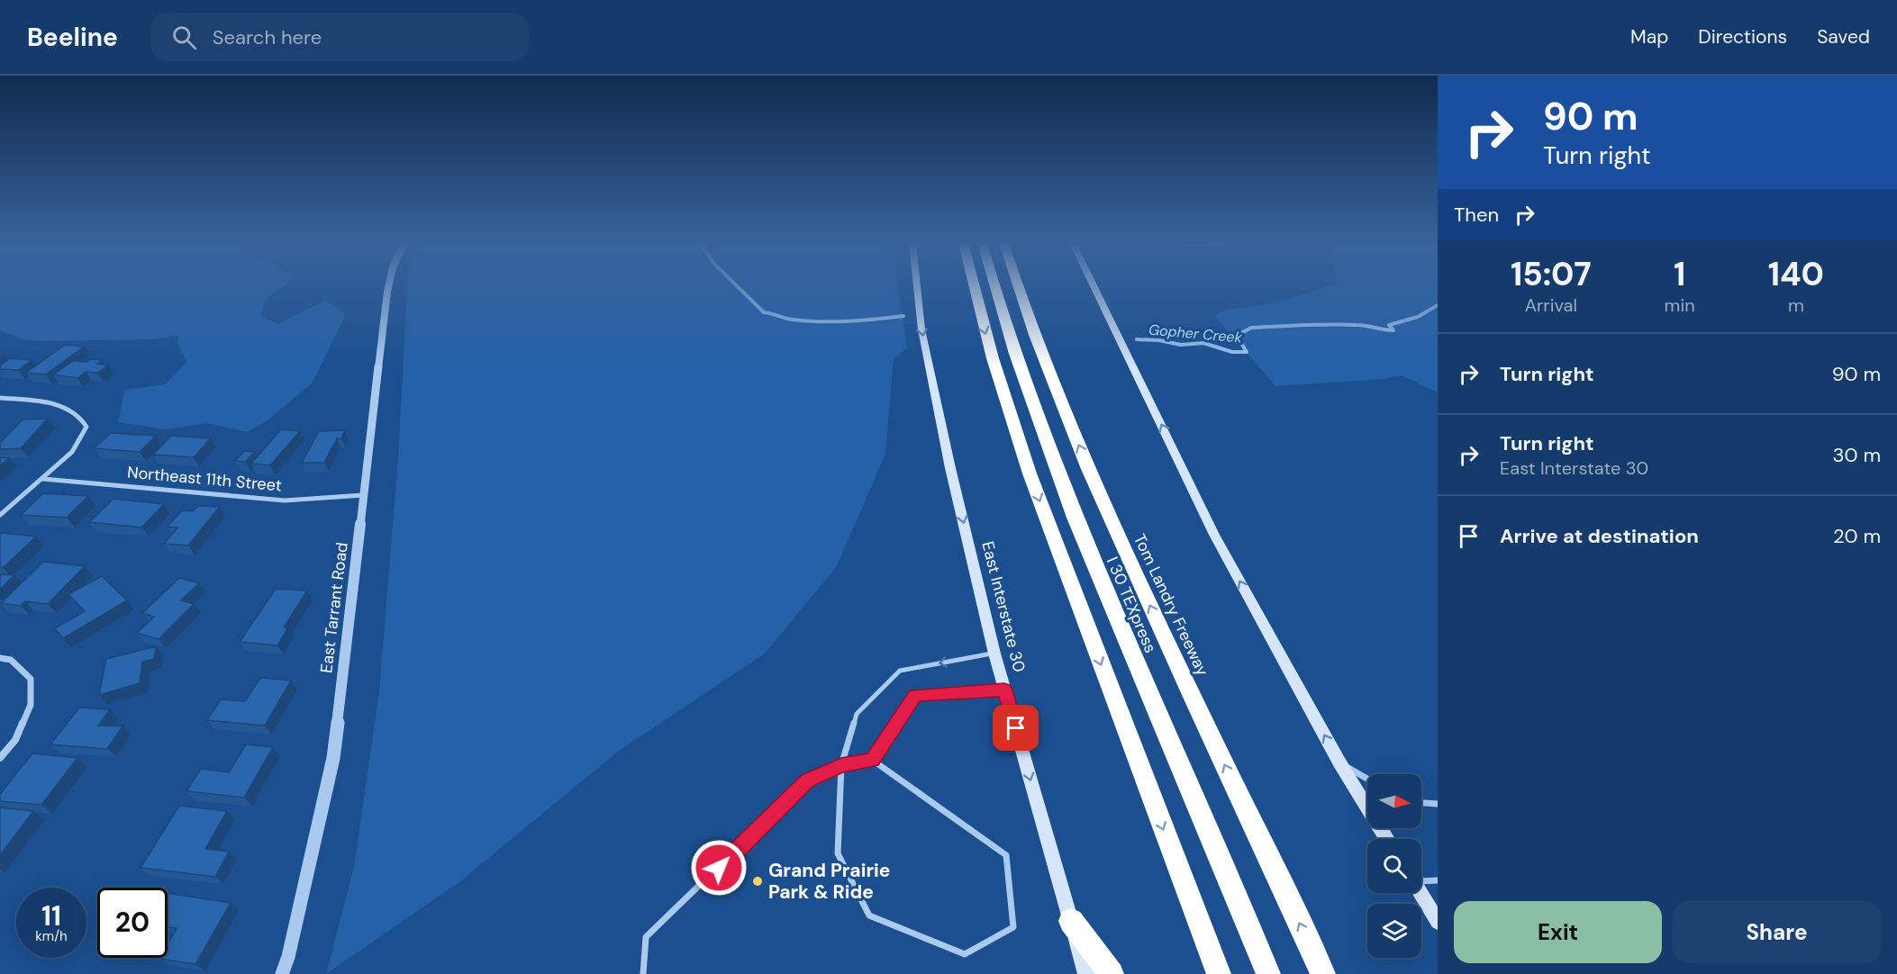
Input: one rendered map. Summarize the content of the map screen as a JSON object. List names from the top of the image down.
{
  "streets": {
    "highway": ["I 30 TEXpress", "Tom Landry Freeway"],
    "main road": ["East Interstate 30"],
    "street": ["Northeast 11th Street", "East Tarrant Road"]
  },
  "crossings": [
    ["Northeast 11th Street", "East Tarrant Road"]
  ],
  "one_way": ["East Interstate 30"],
  "water": ["Gopher Creek"],
  "places": ["Grand Prairie Park & Ride"],
  "north": "right",
  "page": {
    "header": "Beeline",
    "search": "Search here",
    "nav": ["Map", "Directions", "Saved"],
    "turn": ["90 m", "Turn right"],
    "then": "Then",
    "eta": [
      "15:07",
      "Arrival",
      "1",
      "min",
      "140",
      "m"
    ],
    "list": [
      {
        "name": "Turn right",
        "value": "90 m"
      },
      {
        "name": "Turn right",
        "note": "East Interstate 30",
        "value": "30 m"
      },
      {
        "name": "Arrive at destination",
        "value": "20 m"
      }
    ],
    "speed": "11 km/h",
    "limit": "20",
    "buttons": ["Exit", "Share"]
  }
}
